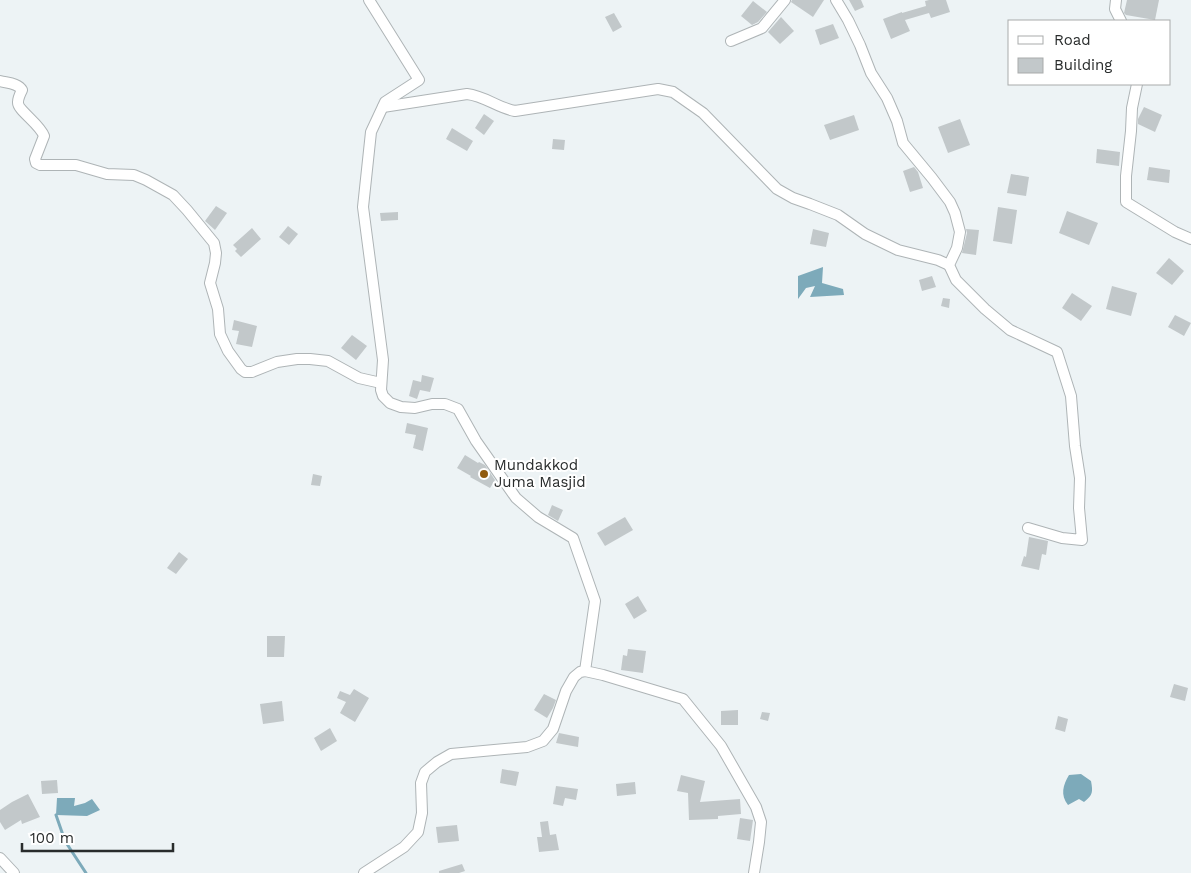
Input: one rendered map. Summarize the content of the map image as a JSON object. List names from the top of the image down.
{
  "places": ["Mundakkod Juma Masjid"],
  "legend": ["Road", "Building"],
  "scale_bar": "100 m"
}
